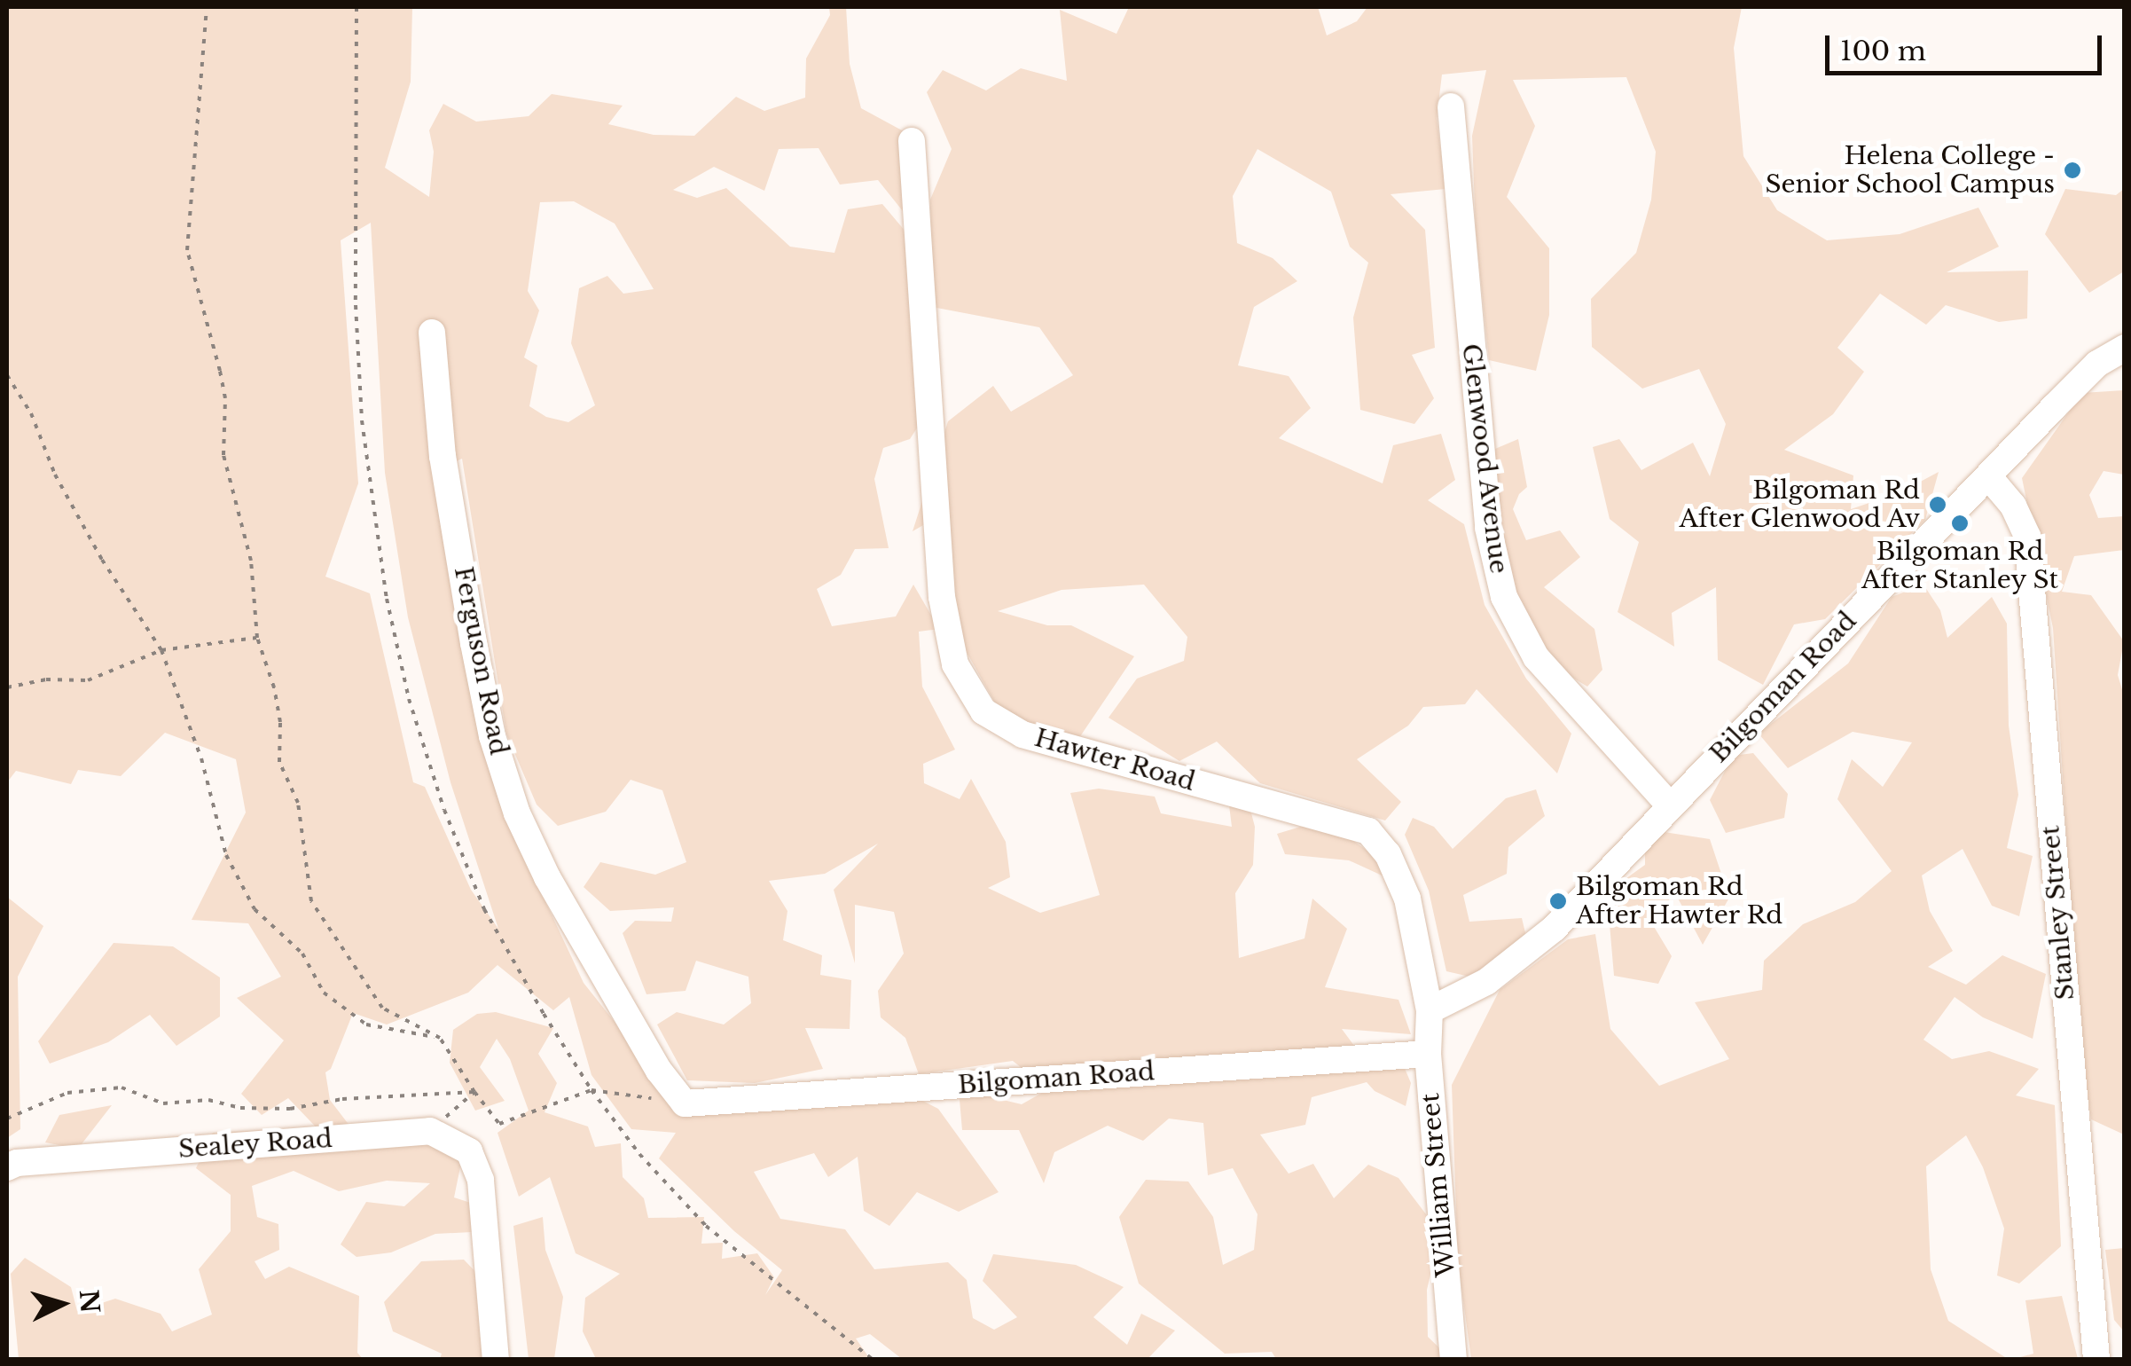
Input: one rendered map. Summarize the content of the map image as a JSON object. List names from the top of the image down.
{
  "streets": {
    "street": [
      "Glenwood Avenue",
      "Ferguson Road",
      "Bilgoman Road",
      "Hawter Road",
      "Stanley Street",
      "Sealey Road",
      "William Street"
    ]
  },
  "crossings": [
    ["Glenwood Avenue", "Bilgoman Road"],
    ["Ferguson Road", "Bilgoman Road"],
    ["Bilgoman Road", "Hawter Road"],
    ["Bilgoman Road", "Stanley Street"],
    ["Bilgoman Road", "William Street"],
    ["Hawter Road", "William Street"]
  ],
  "places": [
    "Helena College - Senior School Campus",
    "Bilgoman Rd After Glenwood Av",
    "Bilgoman Rd After Stanley St",
    "Bilgoman Rd After Hawter Rd"
  ],
  "scale_bar": "100 m",
  "north": "right"
}
